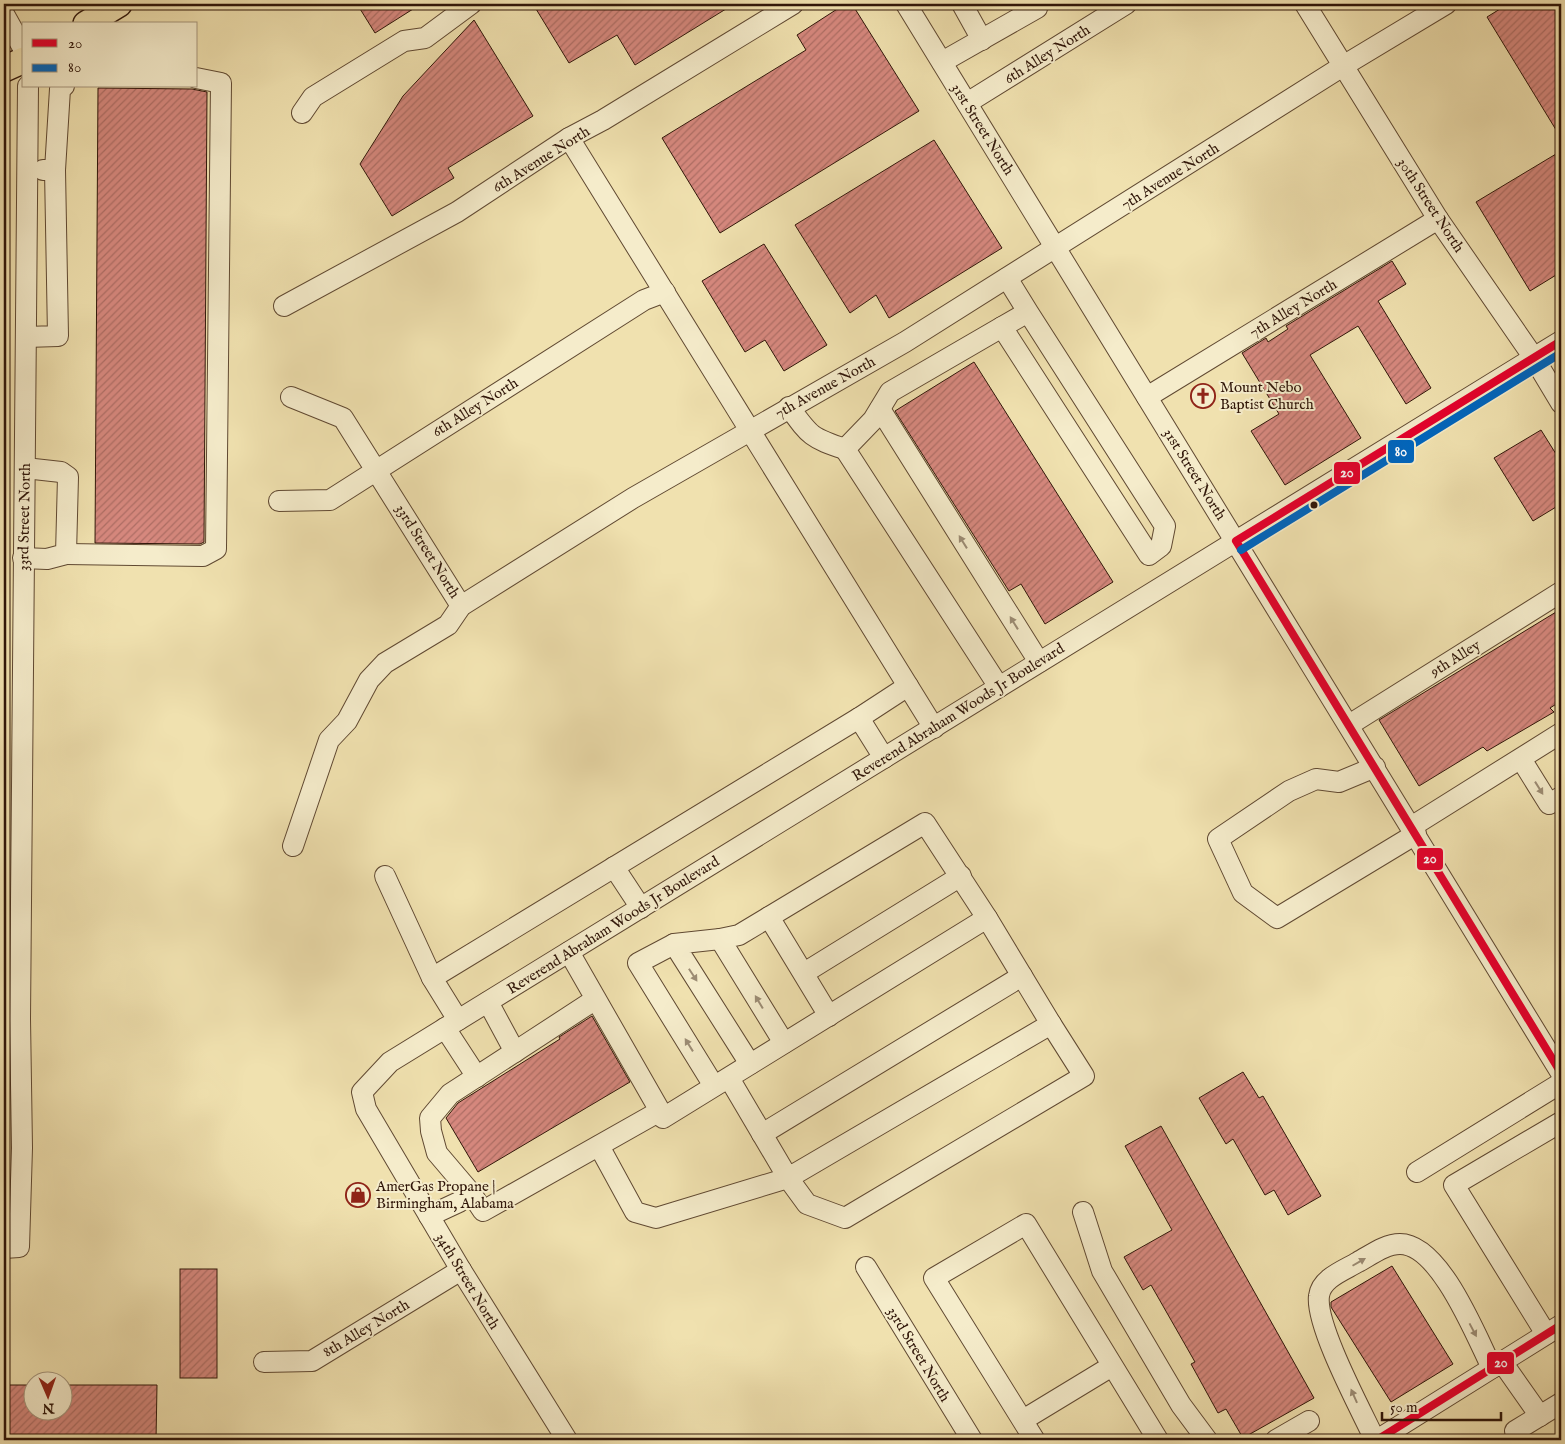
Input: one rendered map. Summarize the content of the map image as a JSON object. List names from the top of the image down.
{
  "streets": {
    "street": [
      "6th Alley North",
      "31st Street North",
      "6th Avenue North",
      "7th Avenue North",
      "30th Street North",
      "7th Alley North",
      "33rd Street North",
      "9th Alley",
      "Reverend Abraham Woods Jr Boulevard",
      "34th Street North",
      "8th Alley North"
    ]
  },
  "crossings": [
    ["6th Alley North", "31st Street North"],
    ["6th Alley North", "33rd Street North"],
    ["31st Street North", "7th Avenue North"],
    ["31st Street North", "7th Alley North"],
    ["31st Street North", "9th Alley"],
    ["31st Street North", "Reverend Abraham Woods Jr Boulevard"],
    ["7th Avenue North", "30th Street North"],
    ["7th Avenue North", "33rd Street North"],
    ["30th Street North", "7th Alley North"],
    ["30th Street North", "Reverend Abraham Woods Jr Boulevard"],
    ["Reverend Abraham Woods Jr Boulevard", "34th Street North"],
    ["34th Street North", "8th Alley North"]
  ],
  "places": {
    "church": ["Mount Nebo Baptist Church"],
    "shop": ["AmerGas Propane | Birmingham, Alabama"]
  },
  "lines": ["transit line 20", "transit line 80"],
  "legend": ["20", "80"],
  "scale_bar": "50 m",
  "north": "bottom"
}
